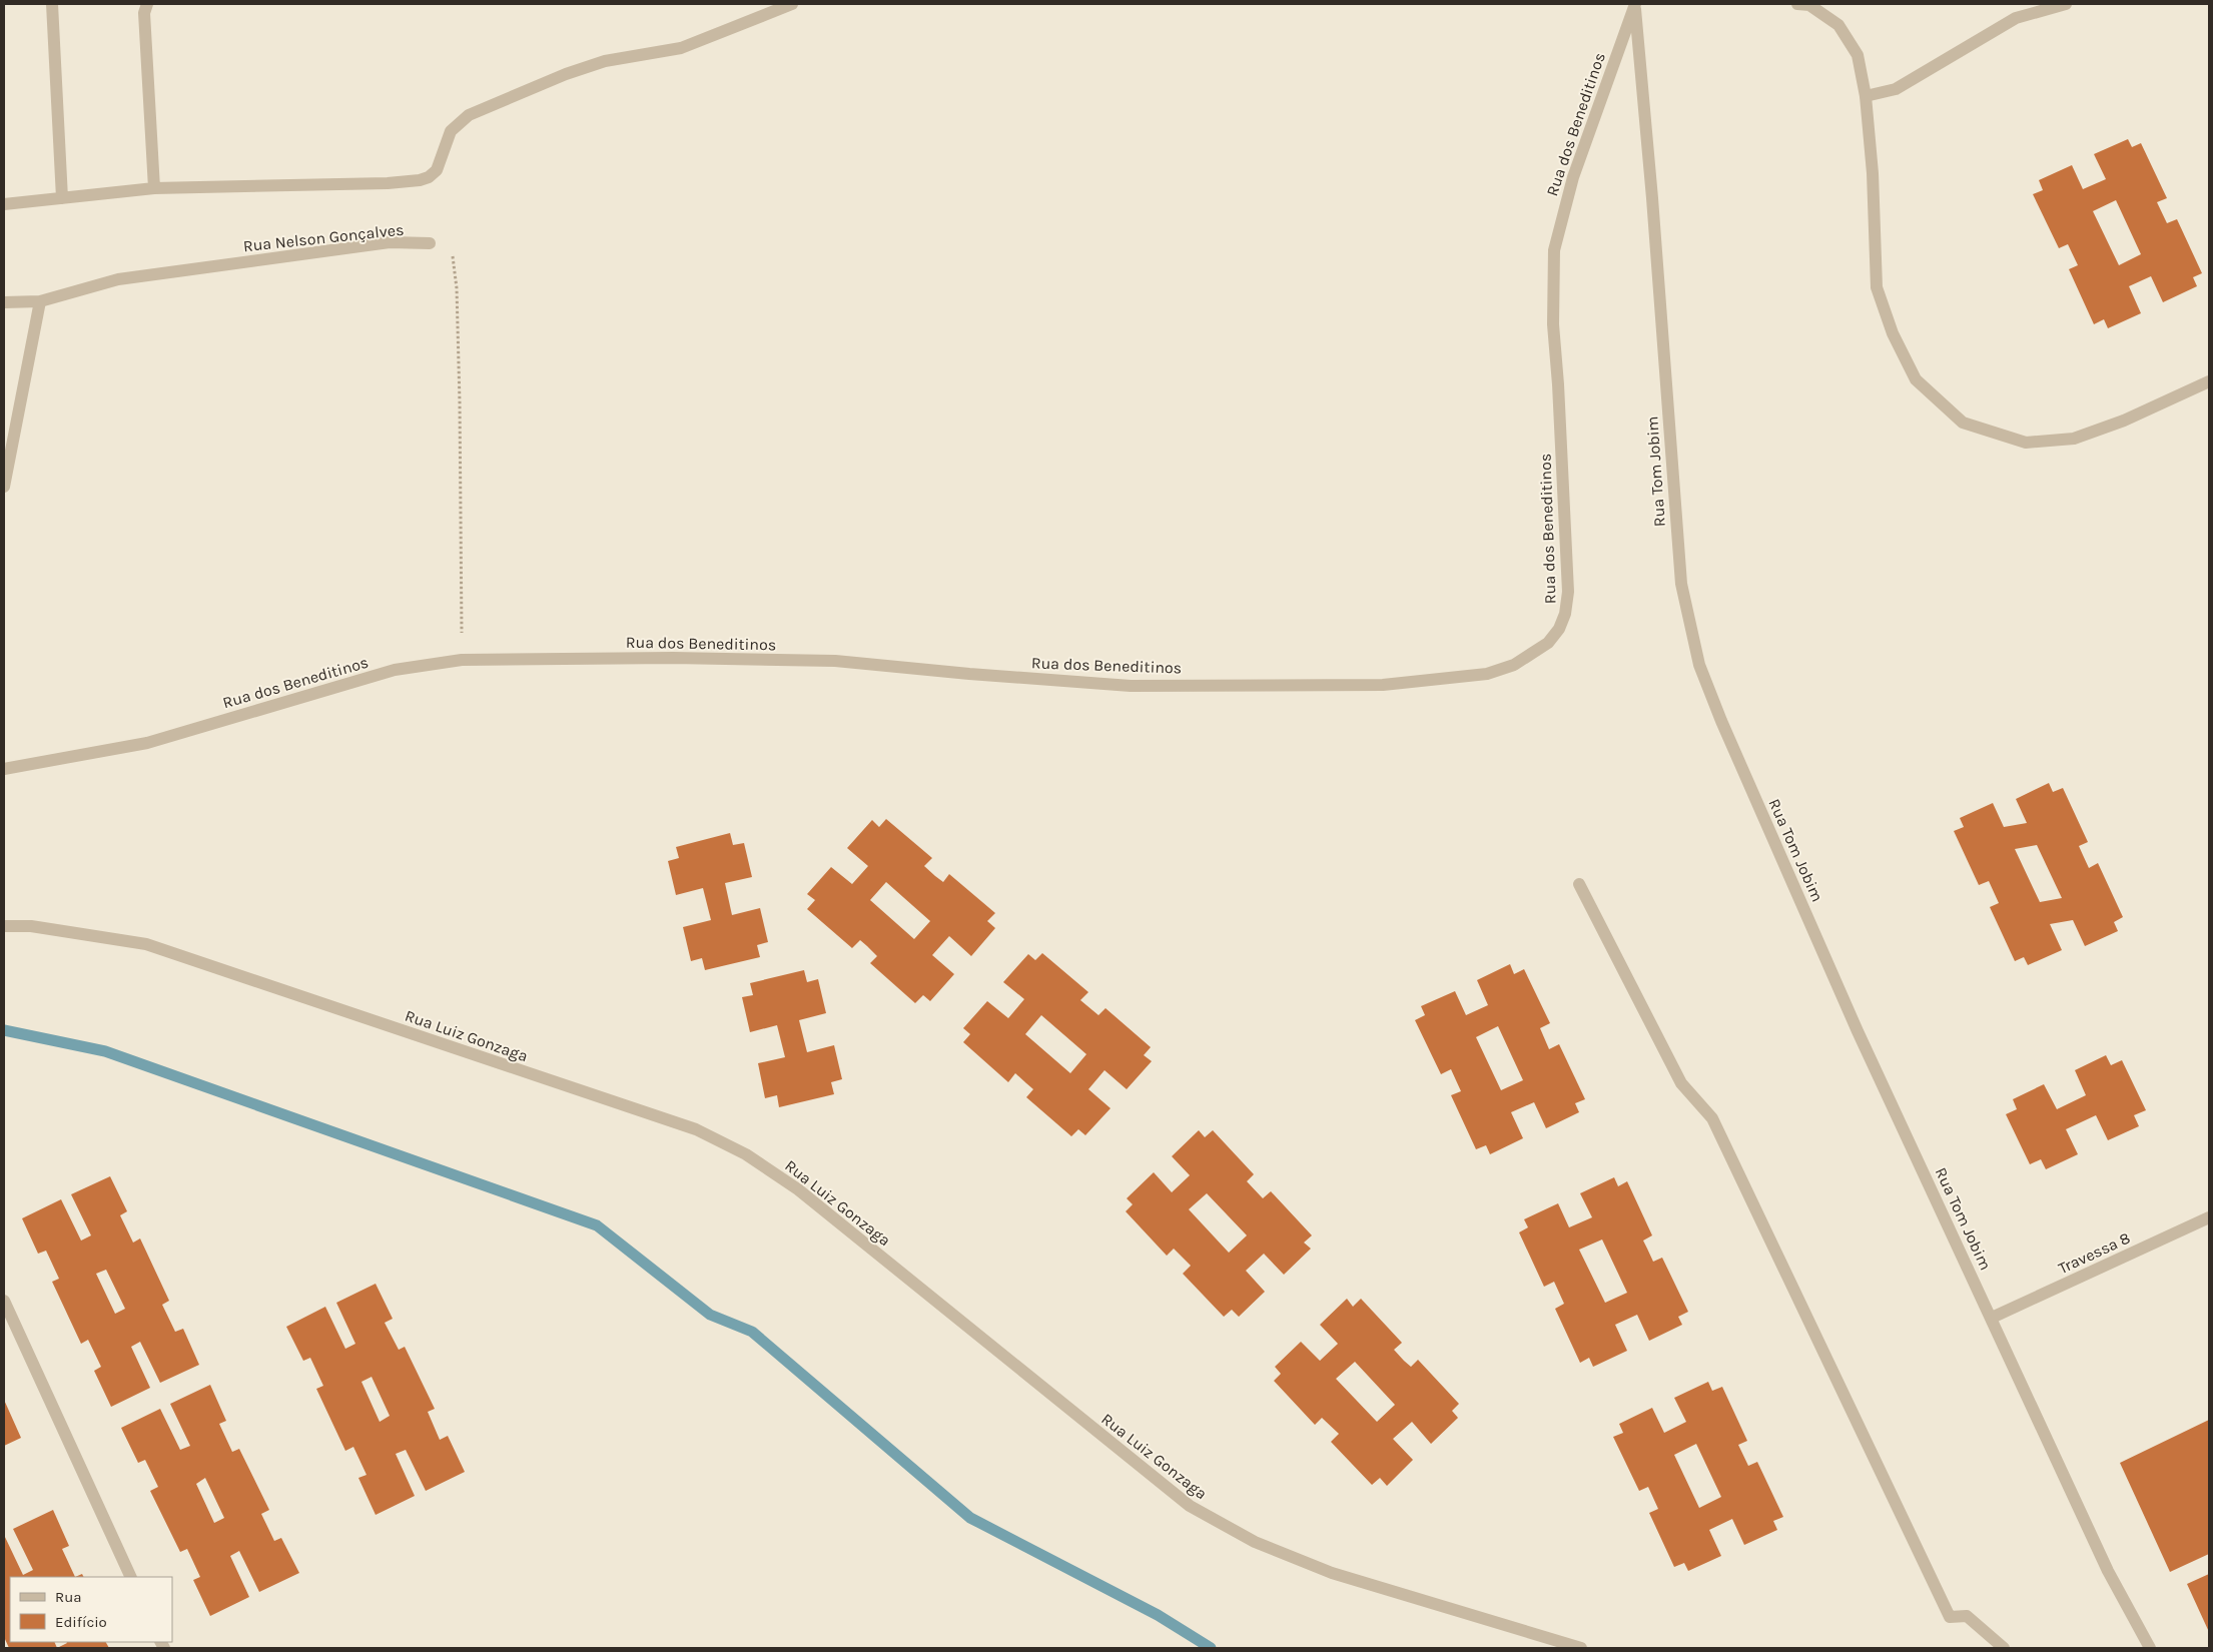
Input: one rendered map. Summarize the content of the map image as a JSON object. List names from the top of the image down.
{
  "streets": {
    "street": [
      "Rua dos Beneditinos",
      "Rua Nelson Gonçalves",
      "Rua Tom Jobim",
      "Rua Luiz Gonzaga",
      "Travessa 8"
    ]
  },
  "crossings": [
    ["Rua dos Beneditinos", "Rua Tom Jobim"],
    ["Rua Tom Jobim", "Travessa 8"]
  ],
  "legend": ["Rua", "Edifício"]
}
